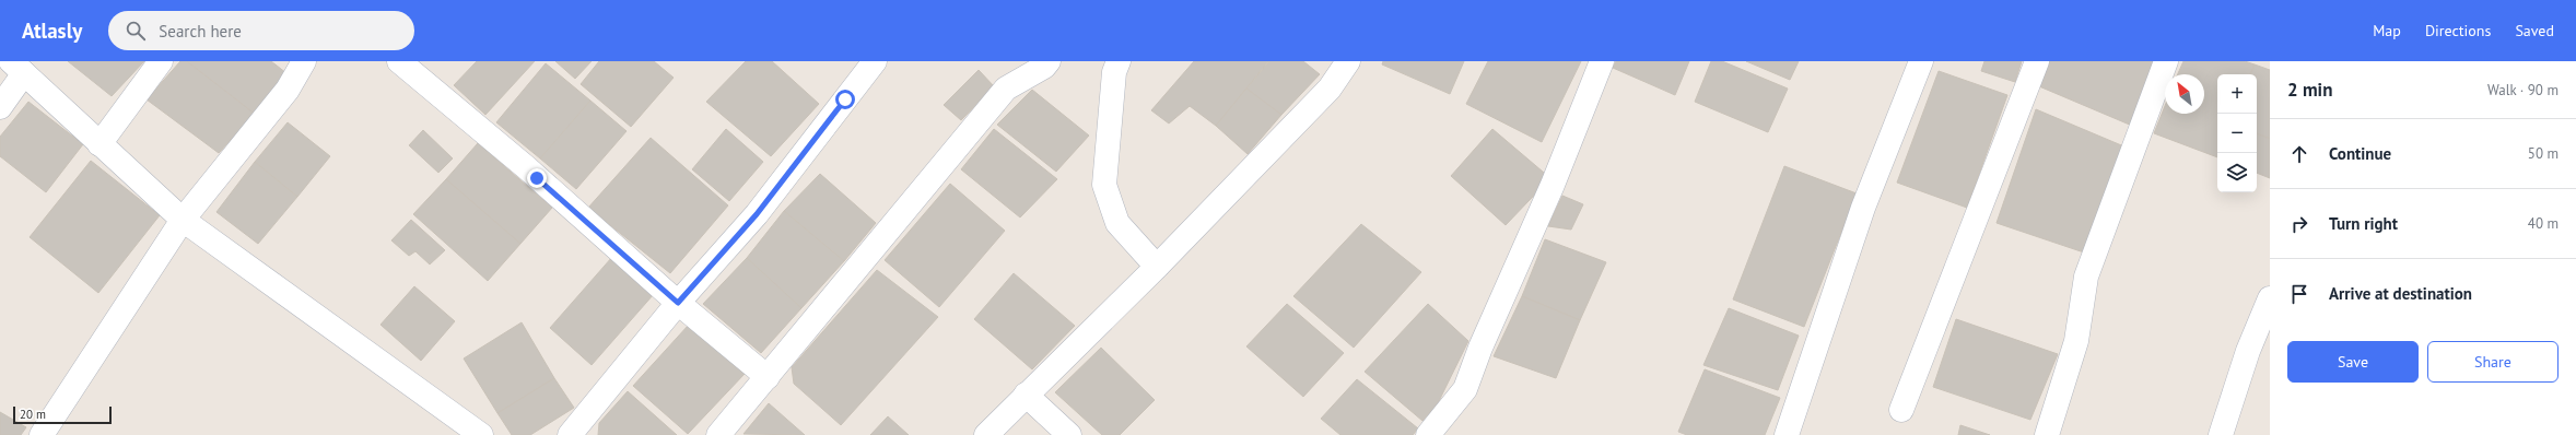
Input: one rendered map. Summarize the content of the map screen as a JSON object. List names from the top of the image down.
{
  "scale_bar": "20 m",
  "north": "top left",
  "page": {
    "header": "Atlasly",
    "search": "Search here",
    "nav": ["Map", "Directions", "Saved"],
    "heading": ["2 min", "Walk · 90 m"],
    "map_buttons": ["+", "−"],
    "list": [
      ["Continue", "50 m"],
      ["Turn right", "40 m"],
      "Arrive at destination"
    ],
    "buttons": ["Save", "Share"],
    "scale": "20 m"
  }
}
